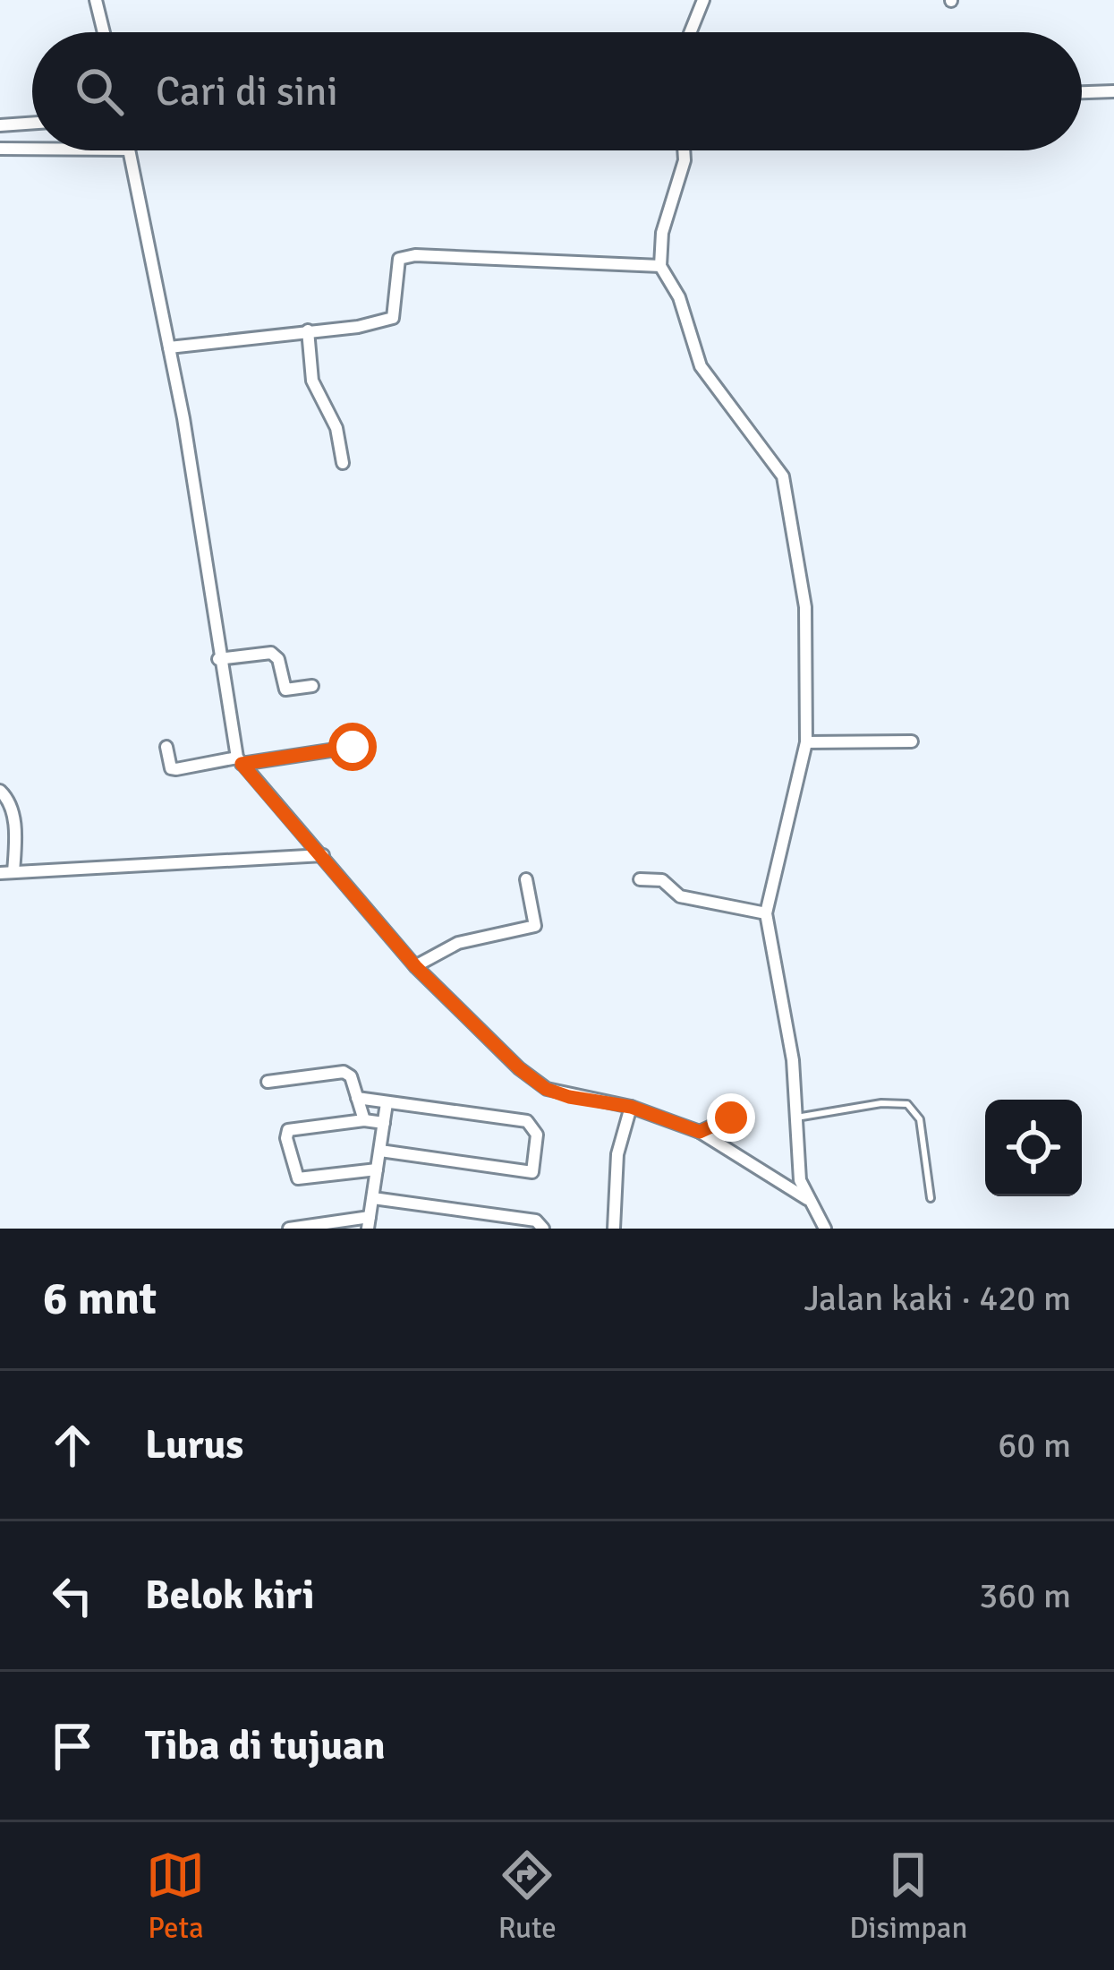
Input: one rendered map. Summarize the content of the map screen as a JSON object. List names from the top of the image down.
{
  "page": {
    "search": "Cari di sini",
    "heading": ["6 mnt", "Jalan kaki · 420 m"],
    "list": [
      ["Lurus", "60 m"],
      ["Belok kiri", "360 m"],
      "Tiba di tujuan"
    ],
    "nav": ["Peta", "Rute", "Disimpan"]
  }
}
